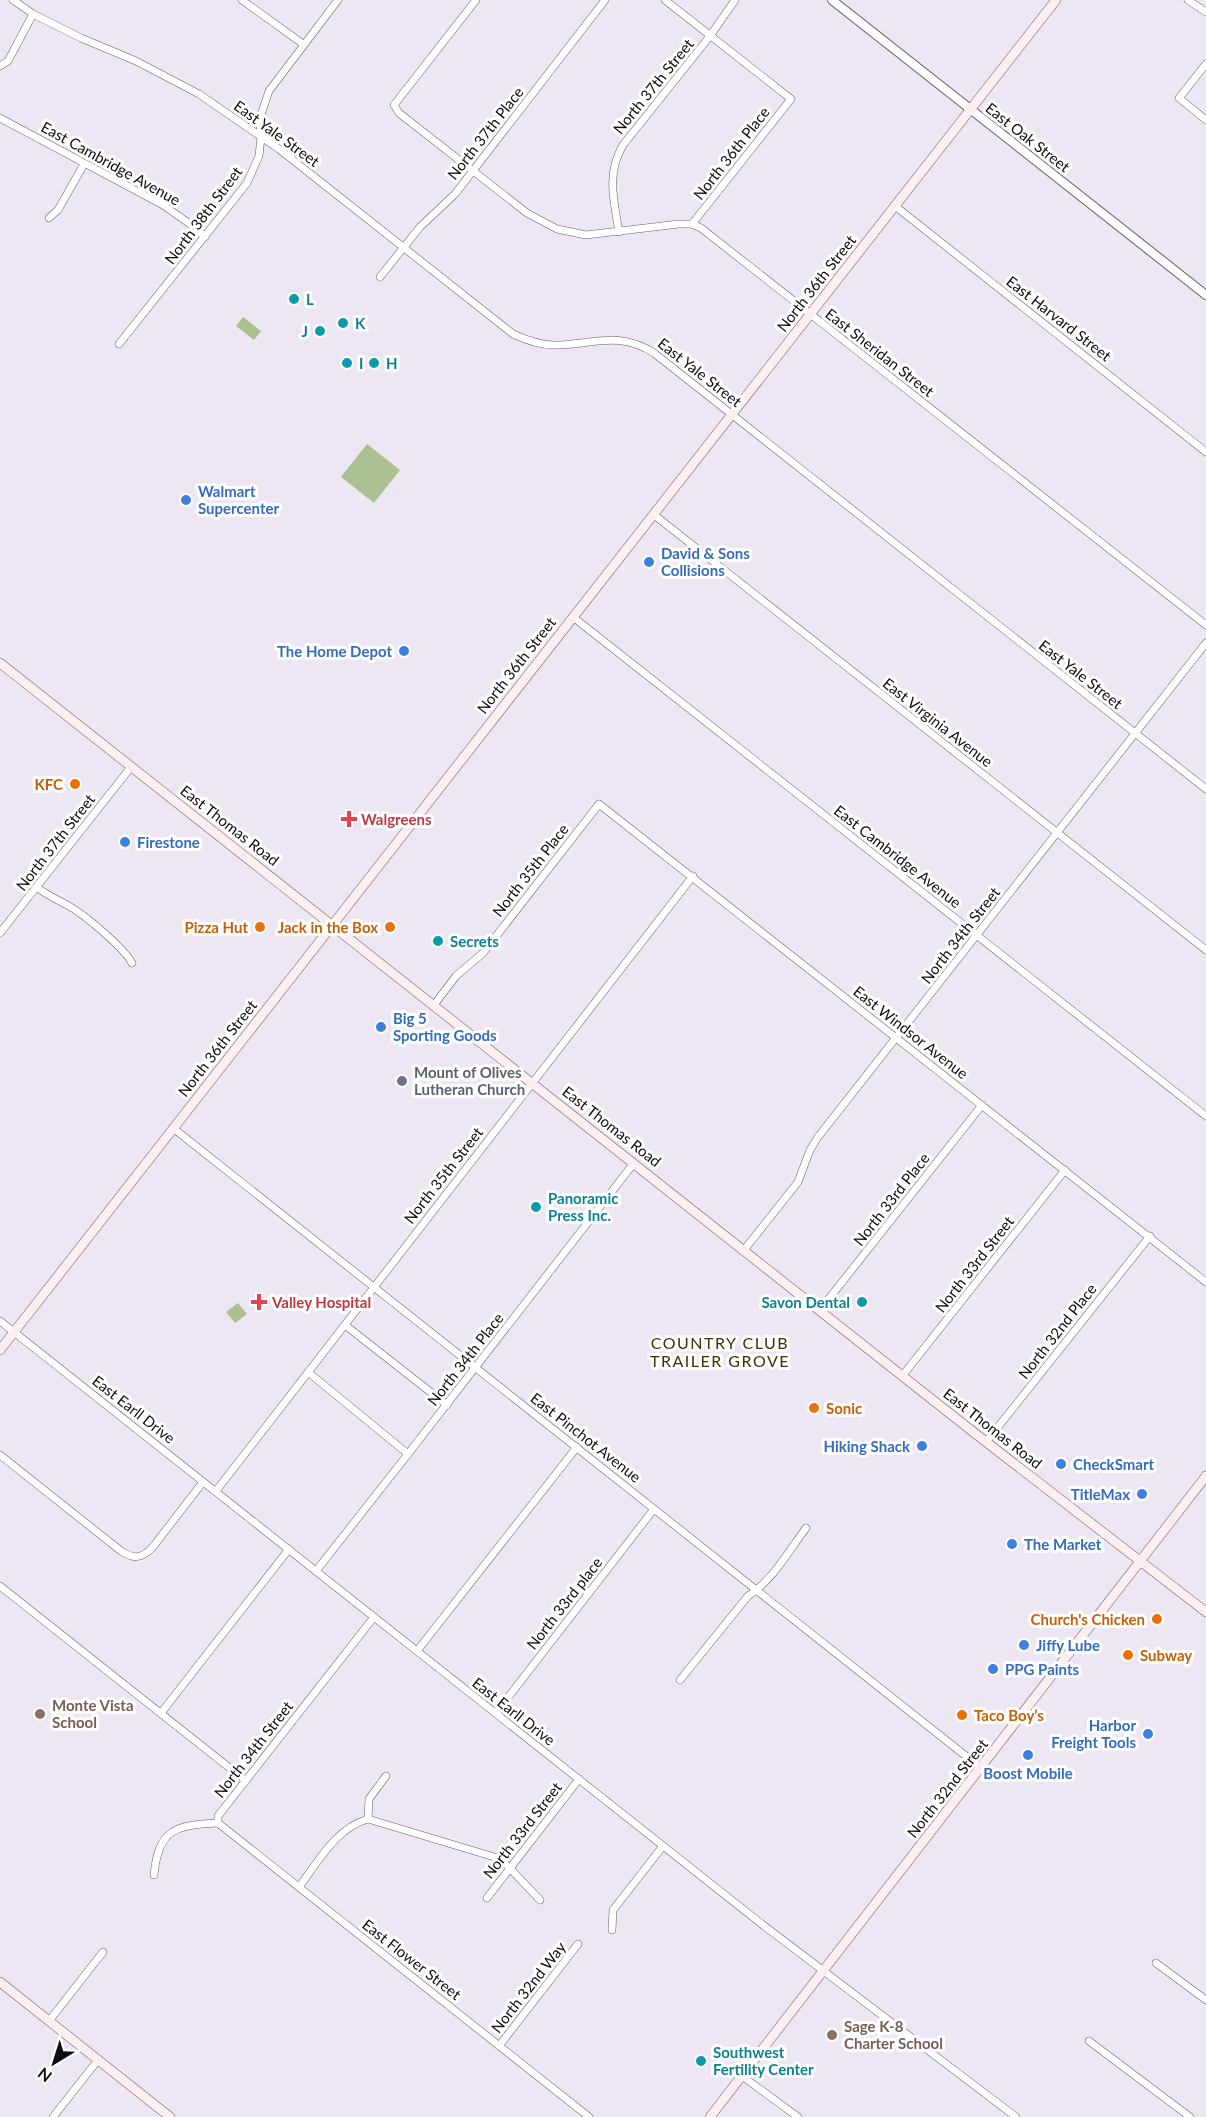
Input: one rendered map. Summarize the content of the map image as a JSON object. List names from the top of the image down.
{
  "streets": {
    "main road": ["North 36th Street", "East Thomas Road", "North 32nd Street"],
    "street": [
      "North 37th Street",
      "East Yale Street",
      "North 37th Place",
      "East Oak Street",
      "North 36th Place",
      "East Cambridge Avenue",
      "North 38th Street",
      "East Harvard Street",
      "East Sheridan Street",
      "East Virginia Avenue",
      "North 35th Place",
      "North 34th Street",
      "East Windsor Avenue",
      "North 35th Street",
      "North 33rd Place",
      "North 33rd Street",
      "North 32nd Place",
      "North 34th Place",
      "East Earll Drive",
      "East Pinchot Avenue",
      "North 33rd place",
      "East Flower Street",
      "North 32nd Way"
    ]
  },
  "crossings": [
    ["North 37th Street", "North 36th Place"],
    ["North 37th Street", "East Thomas Road"],
    ["East Yale Street", "North 37th Place"],
    ["East Yale Street", "North 38th Street"],
    ["East Yale Street", "North 36th Street"],
    ["East Yale Street", "North 34th Street"],
    ["East Oak Street", "North 36th Street"],
    ["North 36th Place", "East Sheridan Street"],
    ["East Cambridge Avenue", "North 38th Street"],
    ["East Cambridge Avenue", "North 36th Street"],
    ["East Cambridge Avenue", "North 34th Street"],
    ["North 36th Street", "East Harvard Street"],
    ["North 36th Street", "East Sheridan Street"],
    ["North 36th Street", "East Virginia Avenue"],
    ["North 36th Street", "East Thomas Road"],
    ["North 36th Street", "East Earll Drive"],
    ["North 36th Street", "East Pinchot Avenue"],
    ["East Virginia Avenue", "North 34th Street"],
    ["East Thomas Road", "North 35th Place"],
    ["East Thomas Road", "North 34th Street"],
    ["East Thomas Road", "North 35th Street"],
    ["East Thomas Road", "North 33rd Place"],
    ["East Thomas Road", "North 33rd Street"],
    ["East Thomas Road", "North 32nd Place"],
    ["East Thomas Road", "North 34th Place"],
    ["East Thomas Road", "North 32nd Street"],
    ["North 35th Place", "East Windsor Avenue"],
    ["North 34th Street", "East Windsor Avenue"],
    ["North 34th Street", "East Earll Drive"],
    ["North 34th Street", "East Flower Street"],
    ["East Windsor Avenue", "North 35th Street"],
    ["East Windsor Avenue", "North 33rd Place"],
    ["East Windsor Avenue", "North 33rd Street"],
    ["East Windsor Avenue", "North 32nd Place"],
    ["North 35th Street", "East Earll Drive"],
    ["North 35th Street", "East Pinchot Avenue"],
    ["North 33rd Street", "East Earll Drive"],
    ["North 34th Place", "East Earll Drive"],
    ["North 34th Place", "East Pinchot Avenue"],
    ["East Earll Drive", "North 33rd place"],
    ["East Earll Drive", "North 32nd Street"],
    ["East Pinchot Avenue", "North 33rd place"],
    ["East Pinchot Avenue", "North 32nd Street"],
    ["East Flower Street", "North 32nd Way"]
  ],
  "districts": ["COUNTRY CLUB TRAILER GROVE"],
  "places": {
    "other": [
      "L",
      "K",
      "J",
      "I",
      "H",
      "Walmart Supercenter",
      "David & Sons Collisions",
      "The Home Depot",
      "KFC",
      "Firestone",
      "Pizza Hut",
      "Jack in the Box",
      "Secrets",
      "Big 5 Sporting Goods",
      "Mount of Olives Lutheran Church",
      "Panoramic Press Inc.",
      "Savon Dental",
      "Sonic",
      "Hiking Shack",
      "CheckSmart",
      "TitleMax",
      "The Market",
      "Church's Chicken",
      "Jiffy Lube",
      "Subway",
      "PPG Paints",
      "Monte Vista School",
      "Taco Boy’s",
      "Harbor Freight Tools",
      "Boost Mobile",
      "Sage K-8 Charter School",
      "Southwest Fertility Center"
    ],
    "health": ["Walgreens", "Valley Hospital"]
  },
  "north": "bottom left"
}
